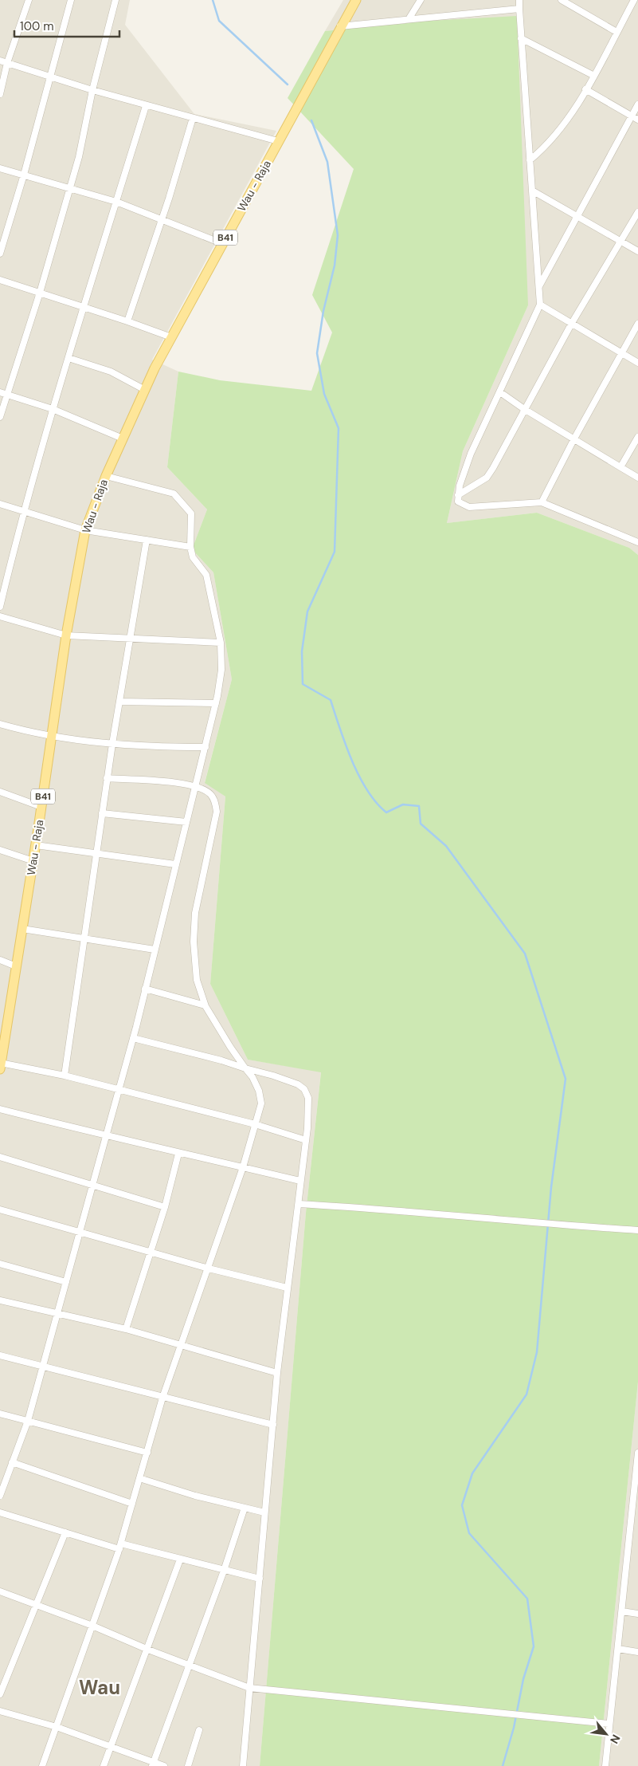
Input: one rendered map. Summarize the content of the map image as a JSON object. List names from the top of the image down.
{
  "streets": {
    "main road": ["Wau - Raja", "B41"]
  },
  "districts": ["Wau"],
  "scale_bar": "100 m",
  "north": "bottom right"
}
